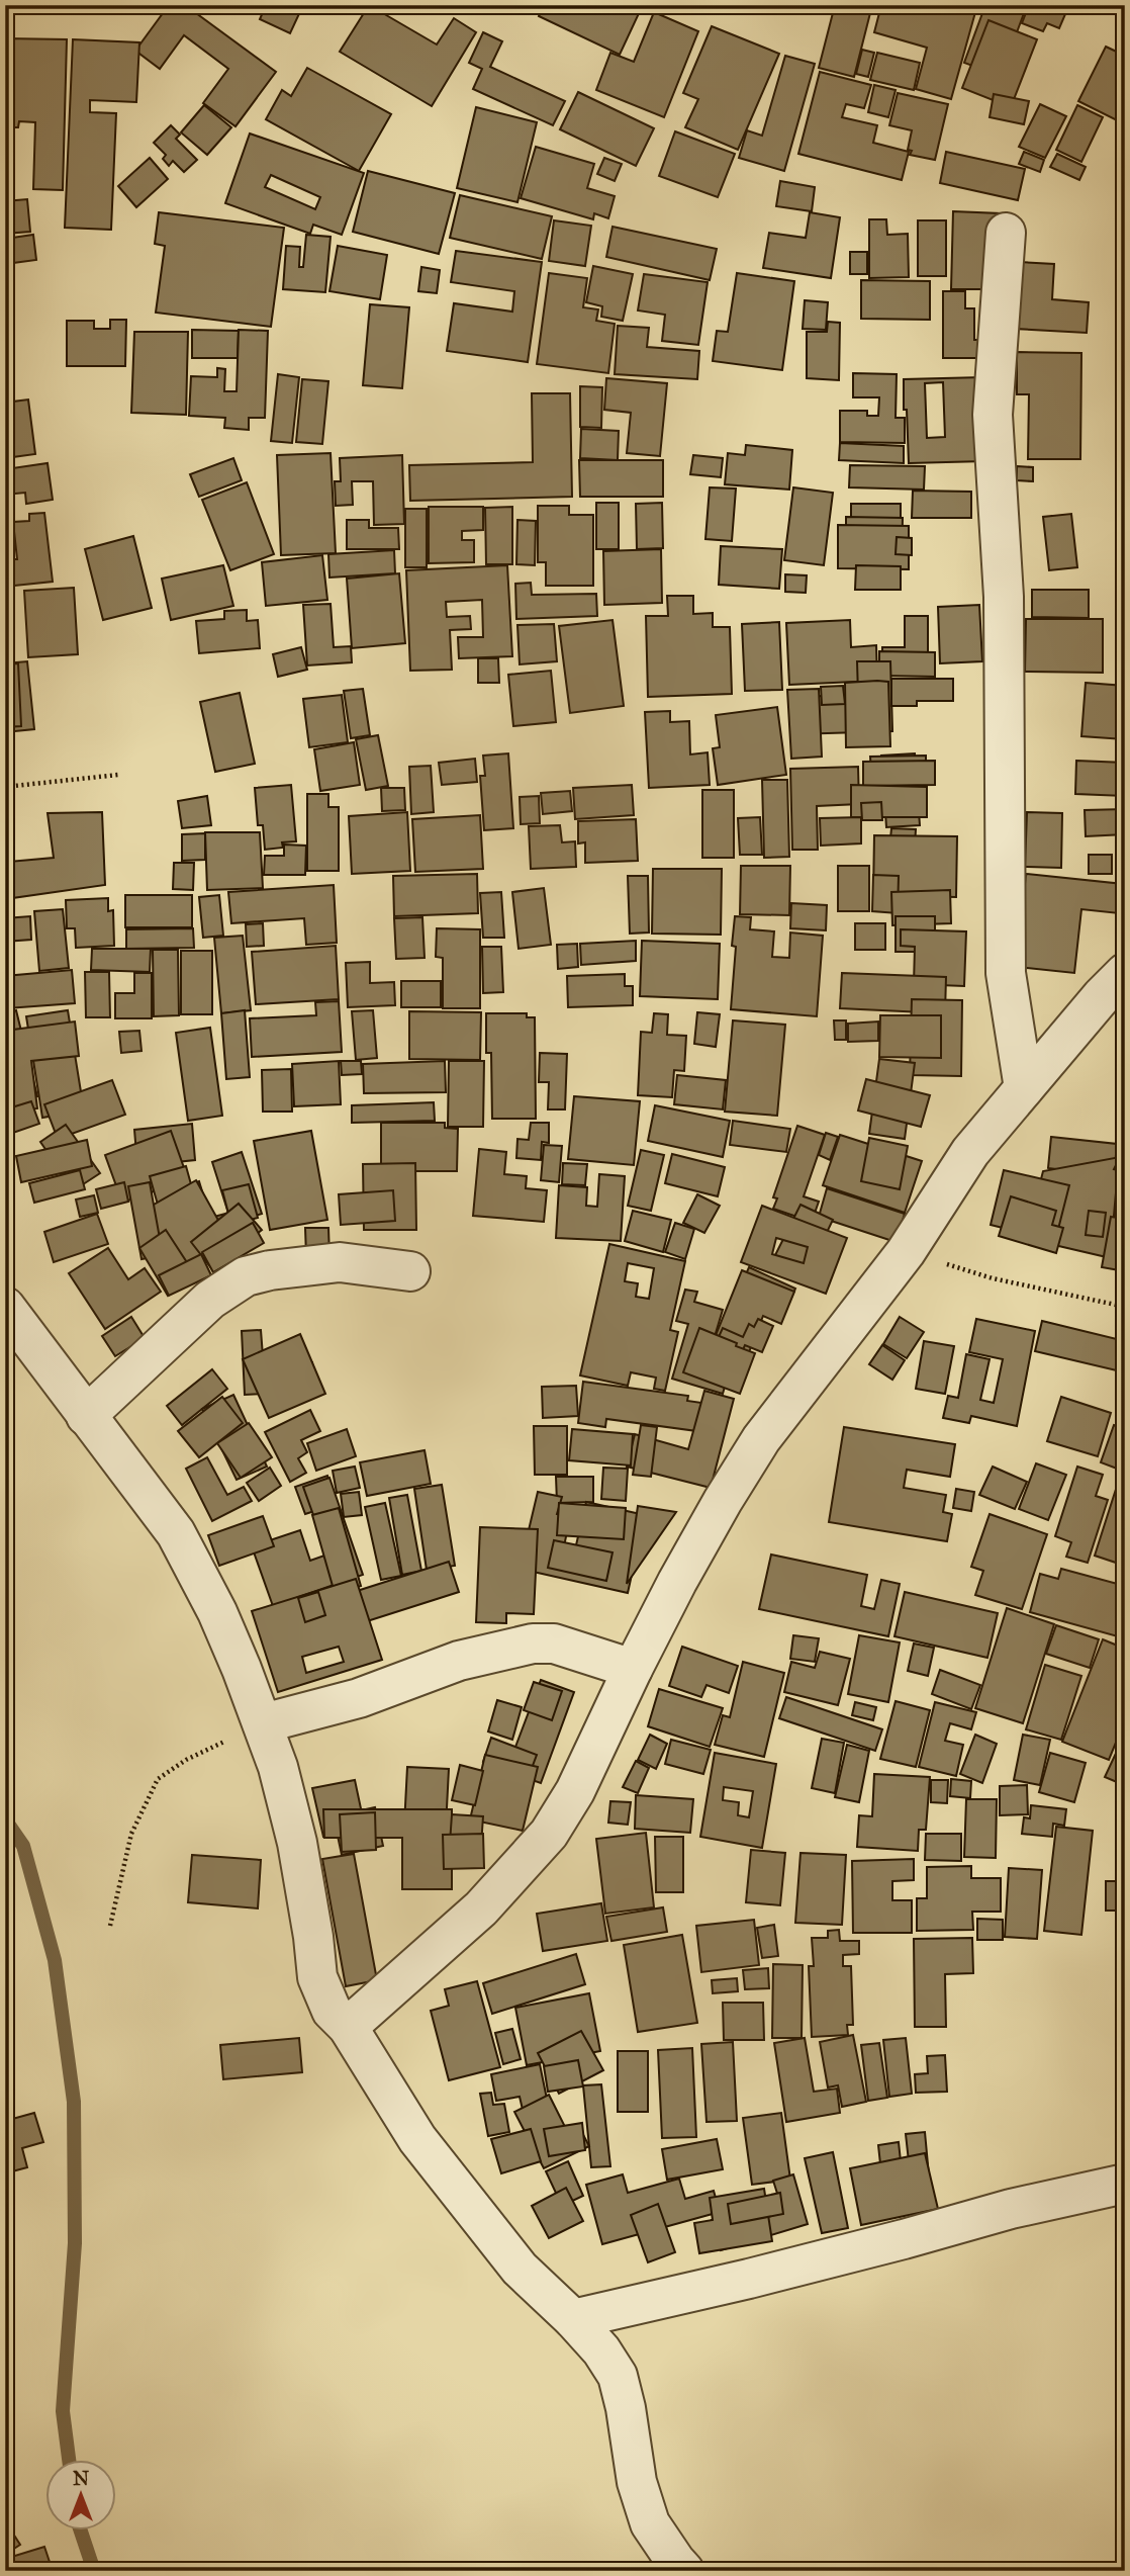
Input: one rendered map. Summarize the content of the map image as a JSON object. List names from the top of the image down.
{
  "north": "top"
}
